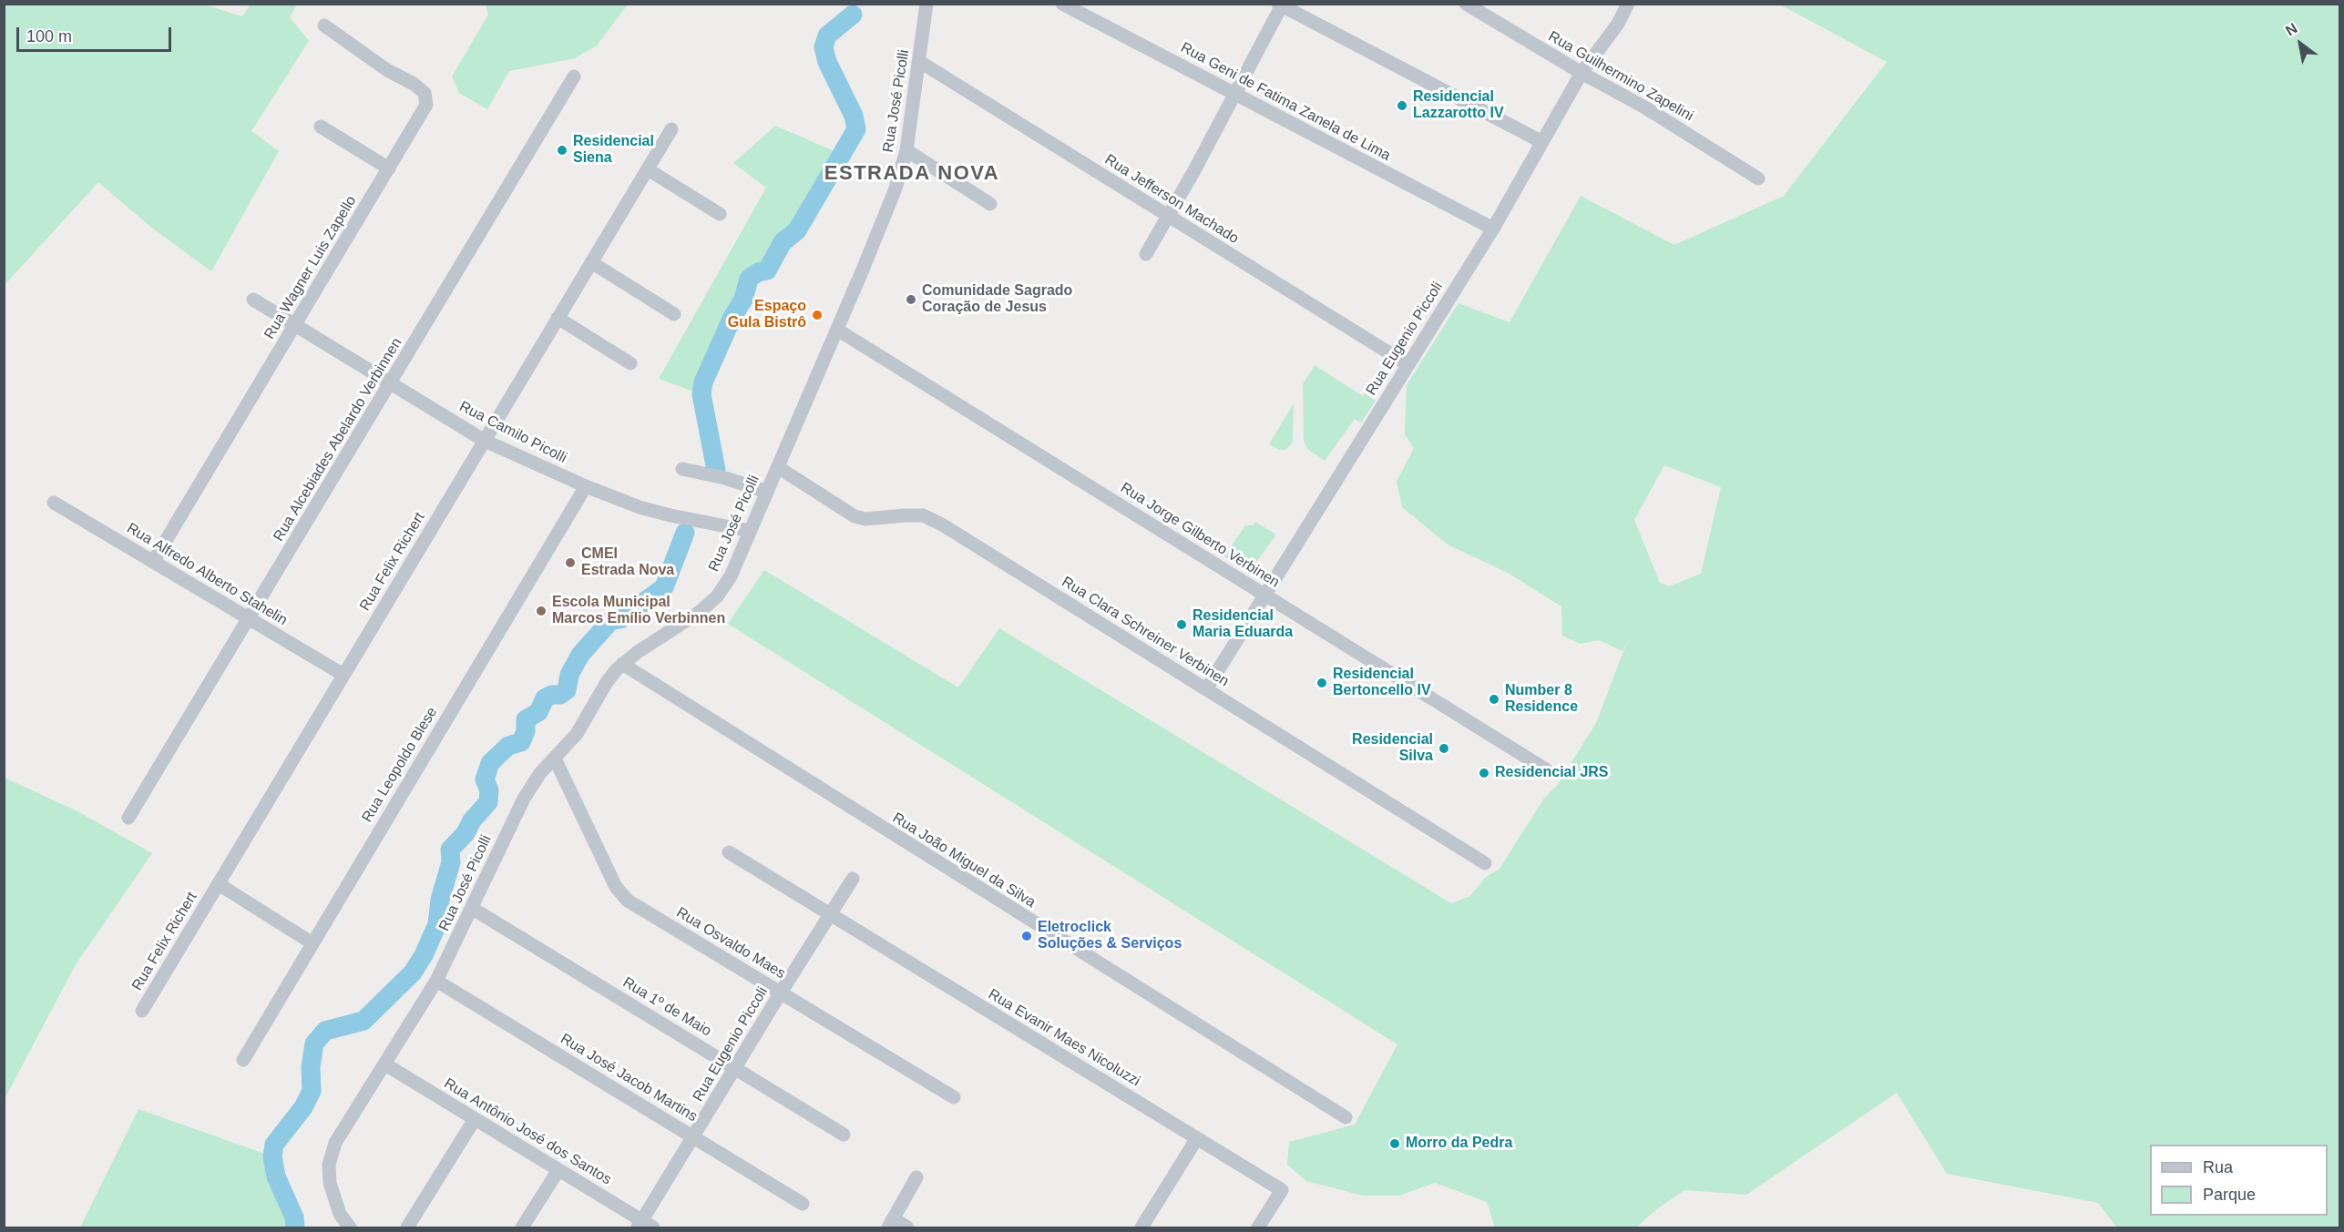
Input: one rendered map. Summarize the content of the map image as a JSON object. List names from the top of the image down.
{
  "streets": {
    "street": [
      "Rua Guilhermino Zapelini",
      "Rua José Picolli",
      "Rua Geni de Fatima Zanela de Lima",
      "Rua Jefferson Machado",
      "Rua Wagner Luis Zapello",
      "Rua Eugenio Piccoli",
      "Rua Camilo Picolli",
      "Rua Alcebiades Abelardo Verbinnen",
      "Rua Jorge Gilberto Verbinen",
      "Rua Felix Richert",
      "Rua Alfredo Alberto Stahelin",
      "Rua Clara Schreiner Verbinen",
      "Rua Leopoldo Blese",
      "Rua João Miguel da Silva",
      "Rua Osvaldo Maes",
      "Rua 1º de Maio",
      "Rua Evanir Maes Nicoluzzi",
      "Rua José Jacob Martins",
      "Rua Antônio José dos Santos"
    ]
  },
  "crossings": [
    ["Rua Guilhermino Zapelini", "Rua Eugenio Piccoli"],
    ["Rua José Picolli", "Rua Jefferson Machado"],
    ["Rua José Picolli", "Rua Camilo Picolli"],
    ["Rua José Picolli", "Rua Jorge Gilberto Verbinen"],
    ["Rua José Picolli", "Rua Clara Schreiner Verbinen"],
    ["Rua José Picolli", "Rua João Miguel da Silva"],
    ["Rua José Picolli", "Rua Osvaldo Maes"],
    ["Rua José Picolli", "Rua 1º de Maio"],
    ["Rua José Picolli", "Rua José Jacob Martins"],
    ["Rua José Picolli", "Rua Antônio José dos Santos"],
    ["Rua Geni de Fatima Zanela de Lima", "Rua Eugenio Piccoli"],
    ["Rua Jefferson Machado", "Rua Eugenio Piccoli"],
    ["Rua Wagner Luis Zapello", "Rua Camilo Picolli"],
    ["Rua Wagner Luis Zapello", "Rua Alfredo Alberto Stahelin"],
    ["Rua Eugenio Piccoli", "Rua Jorge Gilberto Verbinen"],
    ["Rua Eugenio Piccoli", "Rua Clara Schreiner Verbinen"],
    ["Rua Eugenio Piccoli", "Rua Osvaldo Maes"],
    ["Rua Eugenio Piccoli", "Rua 1º de Maio"],
    ["Rua Eugenio Piccoli", "Rua Evanir Maes Nicoluzzi"],
    ["Rua Eugenio Piccoli", "Rua José Jacob Martins"],
    ["Rua Eugenio Piccoli", "Rua Antônio José dos Santos"],
    ["Rua Camilo Picolli", "Rua Alcebiades Abelardo Verbinnen"],
    ["Rua Camilo Picolli", "Rua Felix Richert"],
    ["Rua Camilo Picolli", "Rua Leopoldo Blese"],
    ["Rua Alcebiades Abelardo Verbinnen", "Rua Alfredo Alberto Stahelin"],
    ["Rua Felix Richert", "Rua Alfredo Alberto Stahelin"]
  ],
  "districts": ["ESTRADA NOVA"],
  "places": [
    "Residencial Lazzarotto IV",
    "Residencial Siena",
    "Comunidade Sagrado Coração de Jesus",
    "Espaço Gula Bistrô",
    "CMEI Estrada Nova",
    "Escola Municipal Marcos Emílio Verbinnen",
    "Residencial Maria Eduarda",
    "Residencial Bertoncello IV",
    "Number 8 Residence",
    "Residencial Silva",
    "Residencial JRS",
    "Eletroclick Soluções & Serviços",
    "Morro da Pedra"
  ],
  "legend": ["Rua", "Parque"],
  "scale_bar": "100 m",
  "north": "top left"
}
